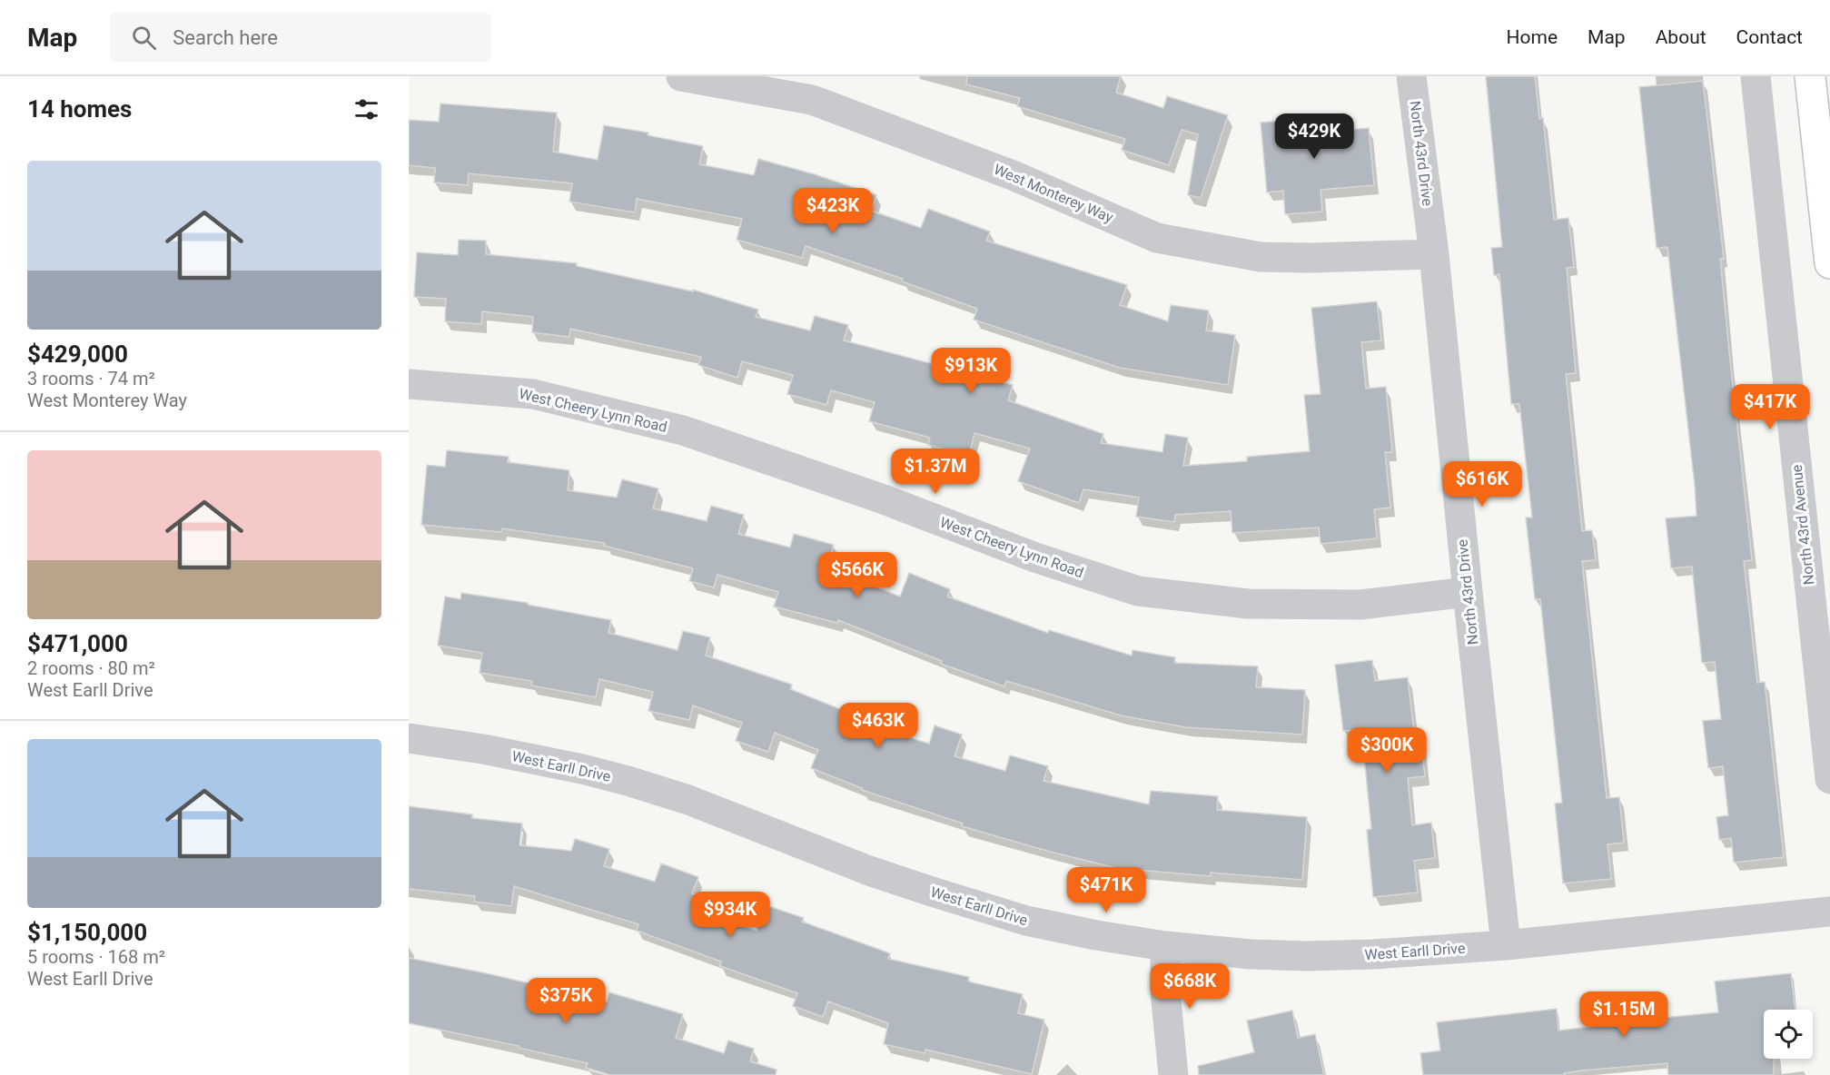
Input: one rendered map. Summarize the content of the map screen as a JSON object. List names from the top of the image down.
{
  "streets": {
    "street": [
      "North 43rd Drive",
      "West Monterey Way",
      "West Cheery Lynn Road",
      "North 43rd Avenue",
      "West Earll Drive"
    ]
  },
  "crossings": [
    ["North 43rd Drive", "West Monterey Way"],
    ["North 43rd Drive", "West Cheery Lynn Road"],
    ["North 43rd Drive", "West Earll Drive"]
  ],
  "page": {
    "header": "Map",
    "search": "Search here",
    "nav": [
      "Home",
      "Map",
      "About",
      "Contact"
    ],
    "heading": "14 homes",
    "price": [
      "$429K",
      "$423K",
      "$913K",
      "$417K",
      "$1.37M",
      "$616K",
      "$566K",
      "$463K",
      "$300K",
      "$471K",
      "$934K",
      "$668K",
      "$375K",
      "$1.15M"
    ],
    "list": [
      {
        "name": "$429,000",
        "note": "3 rooms · 74 m² · West Monterey Way"
      },
      {
        "name": "$471,000",
        "note": "2 rooms · 80 m² · West Earll Drive"
      },
      {
        "name": "$1,150,000",
        "note": "5 rooms · 168 m² · West Earll Drive"
      }
    ]
  }
}
